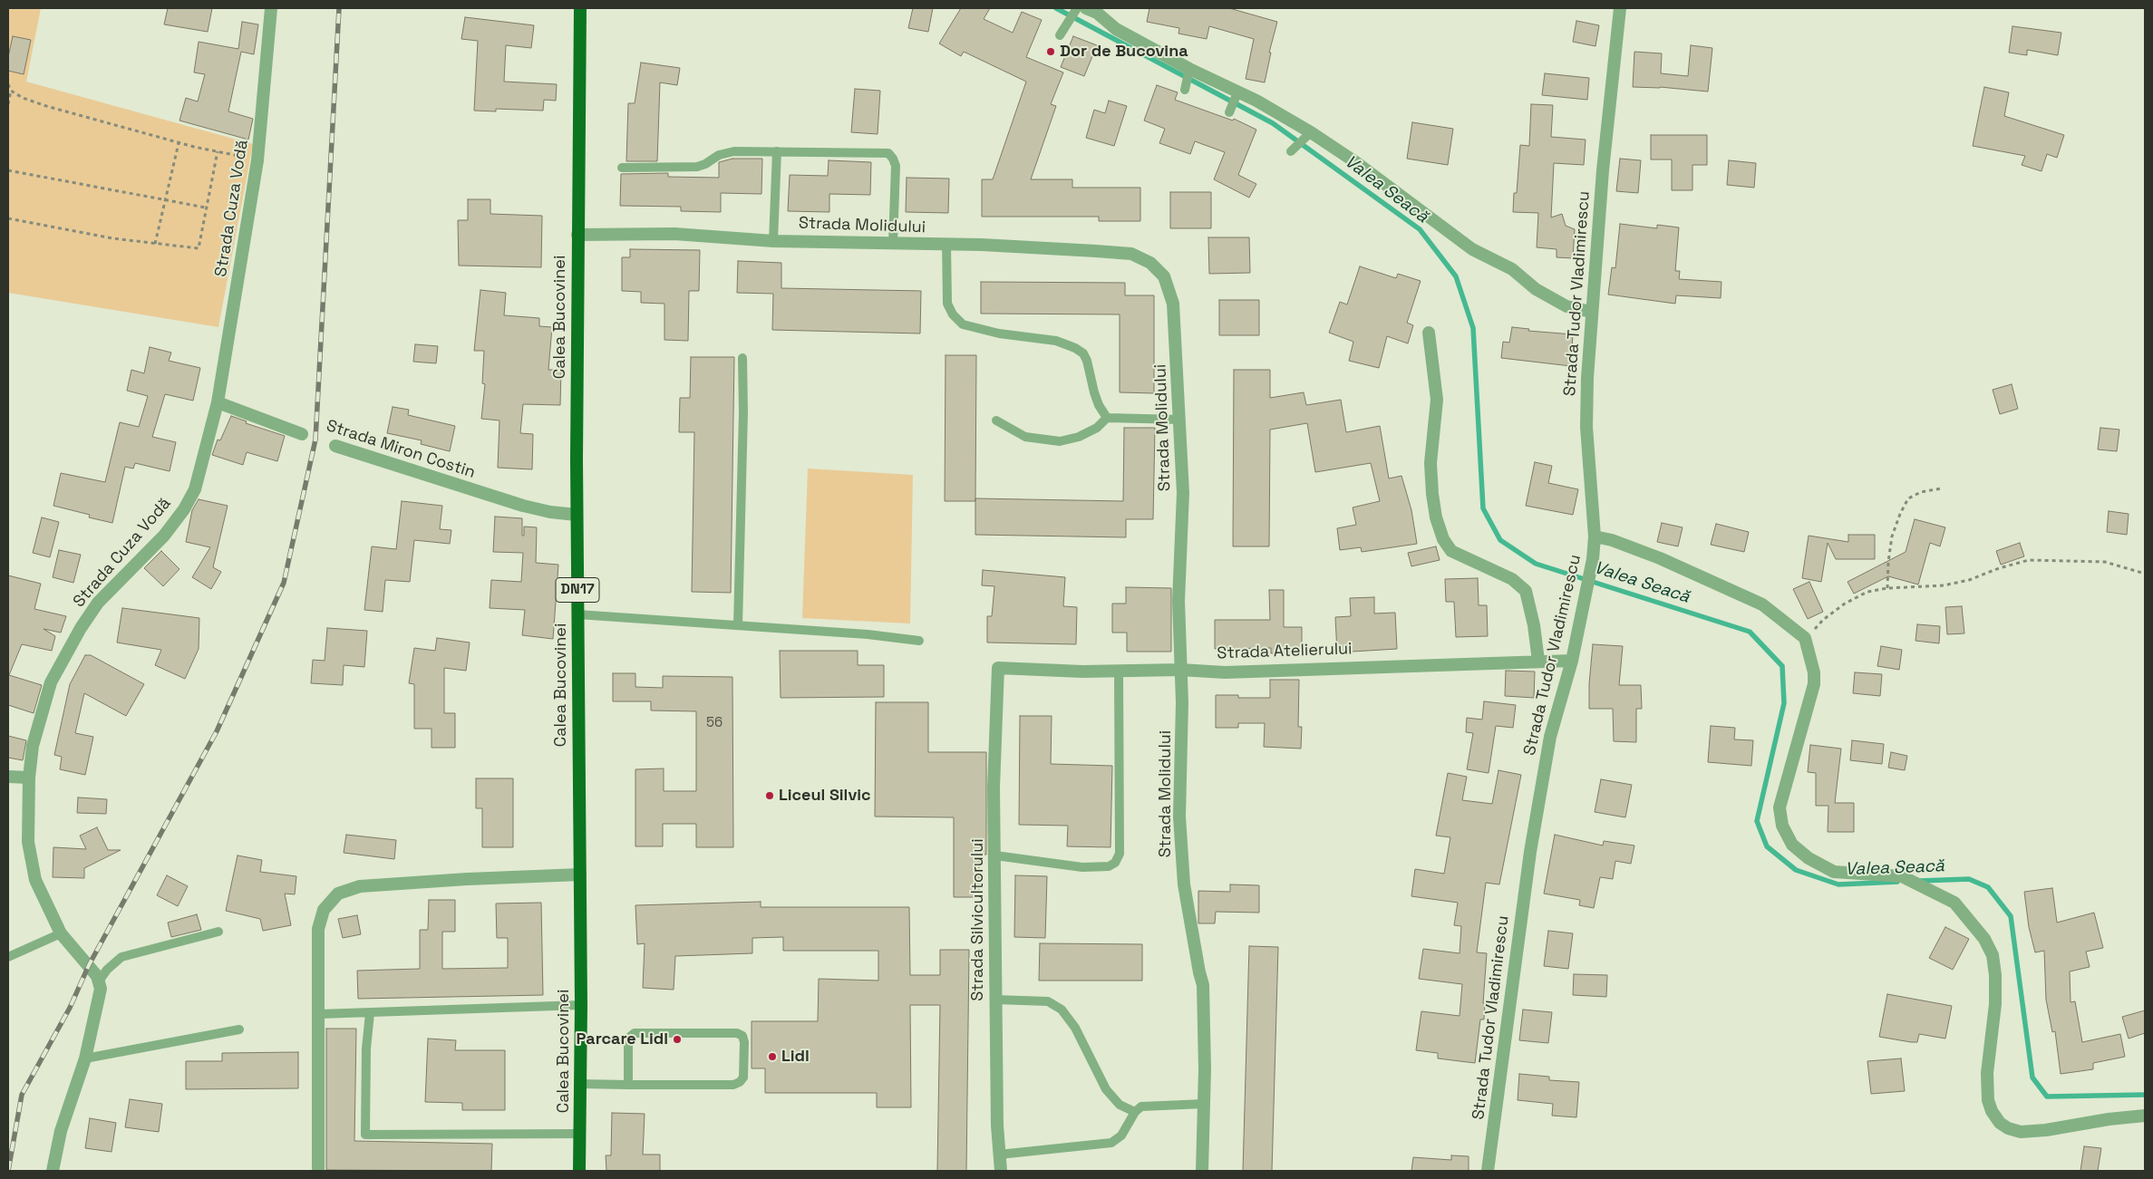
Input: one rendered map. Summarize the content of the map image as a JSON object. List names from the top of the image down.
{
  "streets": {
    "highway": ["Calea Bucovinei", "DN17"],
    "street": [
      "Strada Cuza Vodă",
      "Strada Molidului",
      "Strada Tudor Vladimirescu",
      "Strada Miron Costin",
      "Strada Atelierului",
      "Strada Silvicultorului"
    ]
  },
  "crossings": [
    ["Strada Cuza Vodă", "Strada Miron Costin"],
    ["Strada Molidului", "Calea Bucovinei"],
    ["Strada Molidului", "Strada Atelierului"],
    ["Strada Tudor Vladimirescu", "Strada Atelierului"],
    ["Calea Bucovinei", "Strada Miron Costin"],
    ["Strada Atelierului", "Strada Silvicultorului"]
  ],
  "water": ["Valea Seacă"],
  "places": [
    "Dor de Bucovina",
    "Liceul Silvic",
    "Parcare Lidl",
    "Lidl"
  ],
  "house_numbers": ["56"]
}
